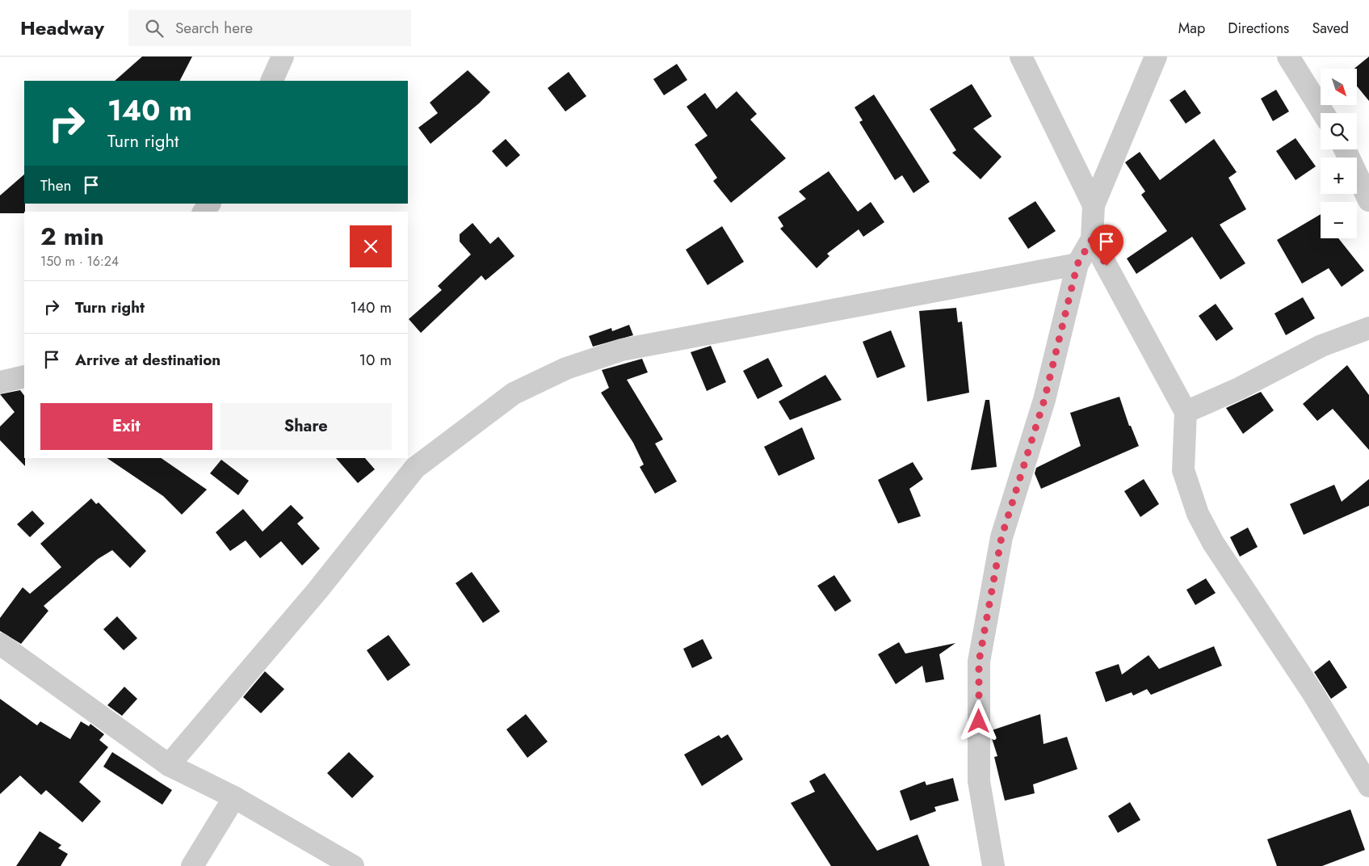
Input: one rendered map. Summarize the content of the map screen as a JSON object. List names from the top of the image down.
{
  "north": "bottom right",
  "page": {
    "header": "Headway",
    "search": "Search here",
    "nav": ["Map", "Directions", "Saved"],
    "map_buttons": ["+", "−"],
    "turn": ["140 m", "Turn right"],
    "then": "Then",
    "heading": ["2 min", "150 m · 16:24"],
    "list": [
      {
        "name": "Turn right",
        "value": "140 m"
      },
      {
        "name": "Arrive at destination",
        "value": "10 m"
      }
    ],
    "buttons": ["Exit", "Share"]
  }
}
